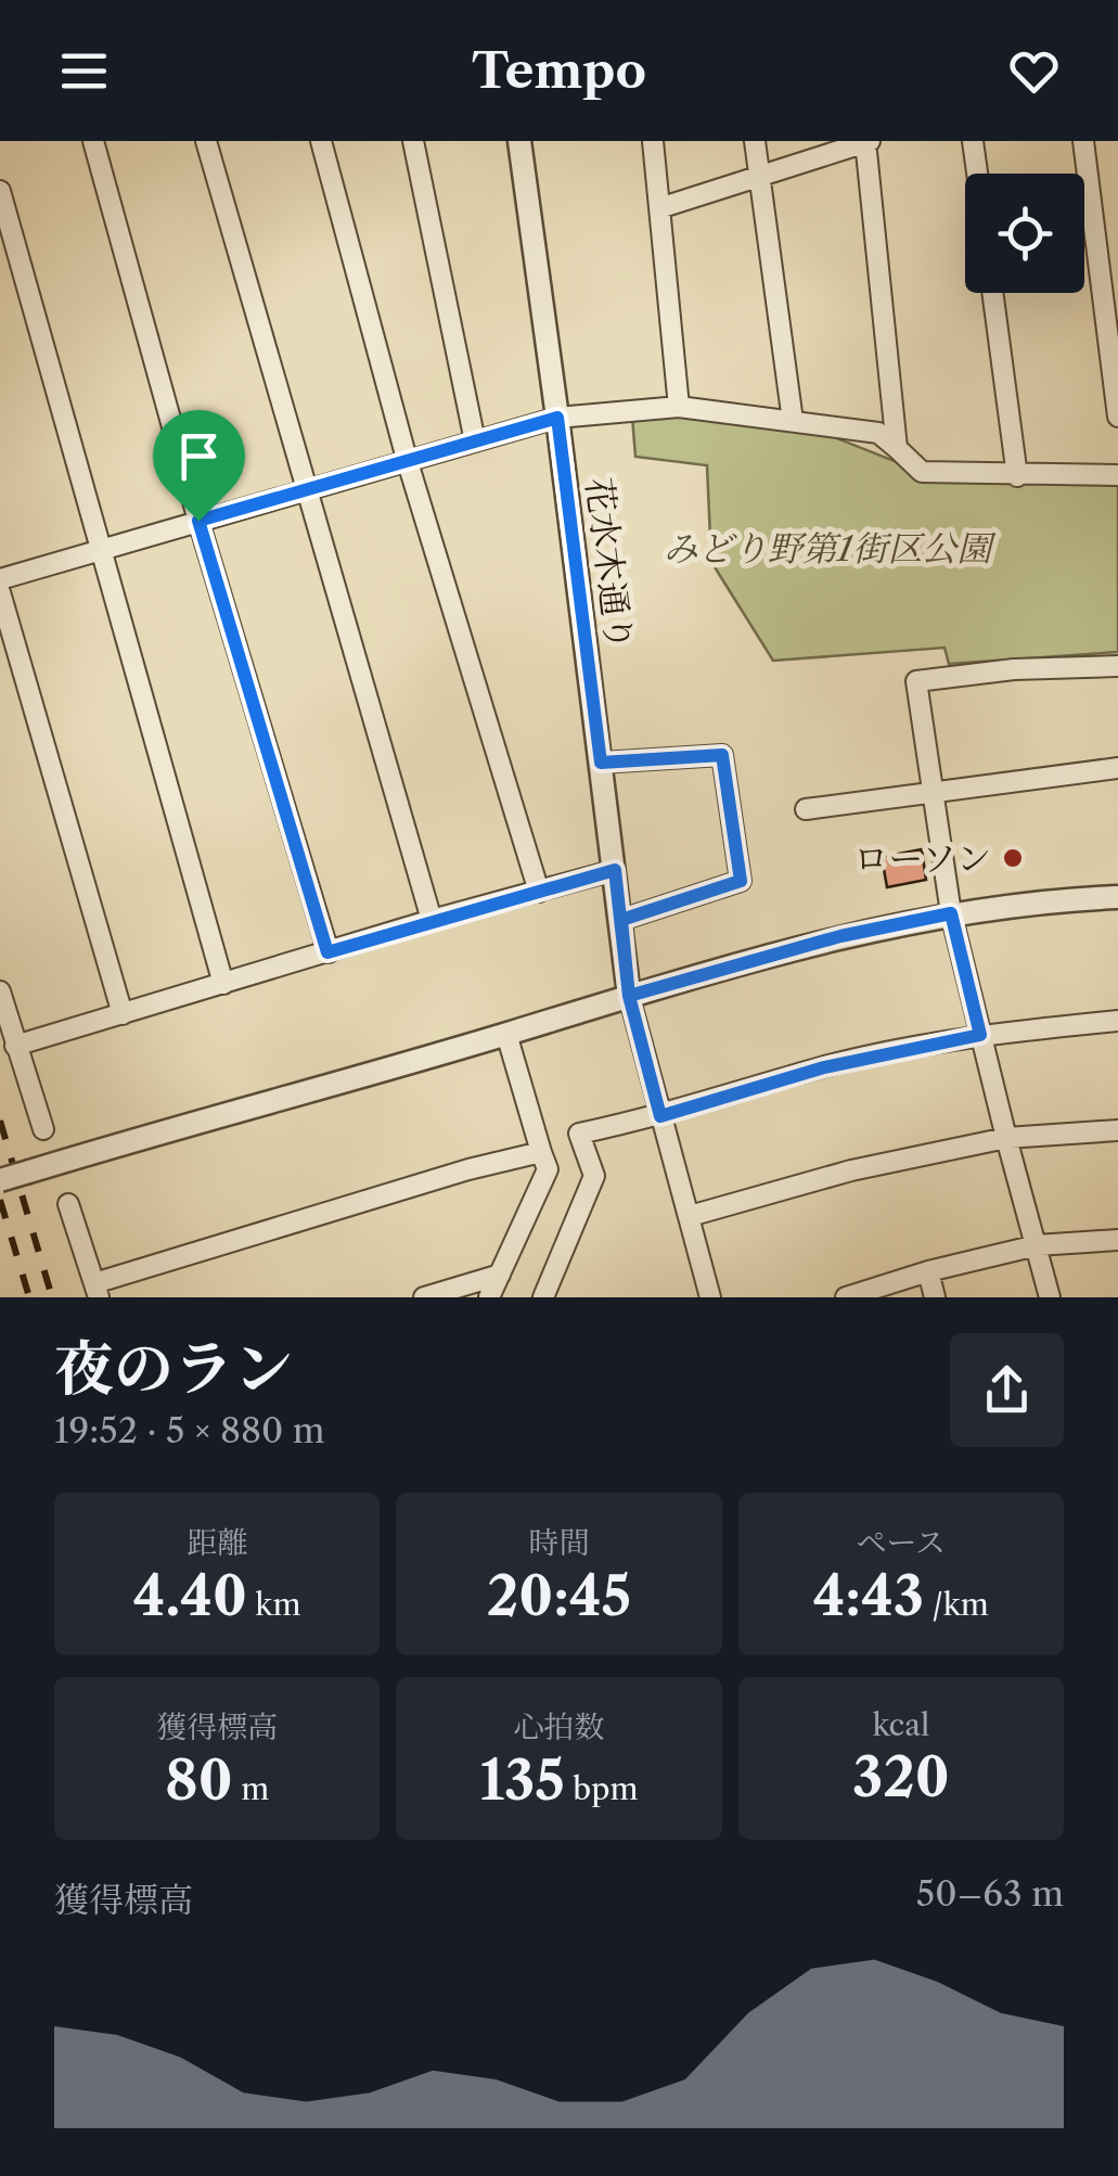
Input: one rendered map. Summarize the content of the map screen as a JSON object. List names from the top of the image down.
{
  "streets": {
    "street": ["花水木通り"]
  },
  "parks": ["みどり野第1街区公園"],
  "places": ["ローソン"],
  "page": {
    "header": "Tempo",
    "heading": ["夜のラン", "19:52 · 5 × 880 m"],
    "stats": [
      ["距離", "4.40 km"],
      ["時間", "20:45"],
      ["ペース", "4:43 /km"],
      ["獲得標高", "80 m"],
      ["心拍数", "135 bpm"],
      ["kcal", "320"]
    ],
    "chart": ["獲得標高", "50–63 m"]
  }
}
